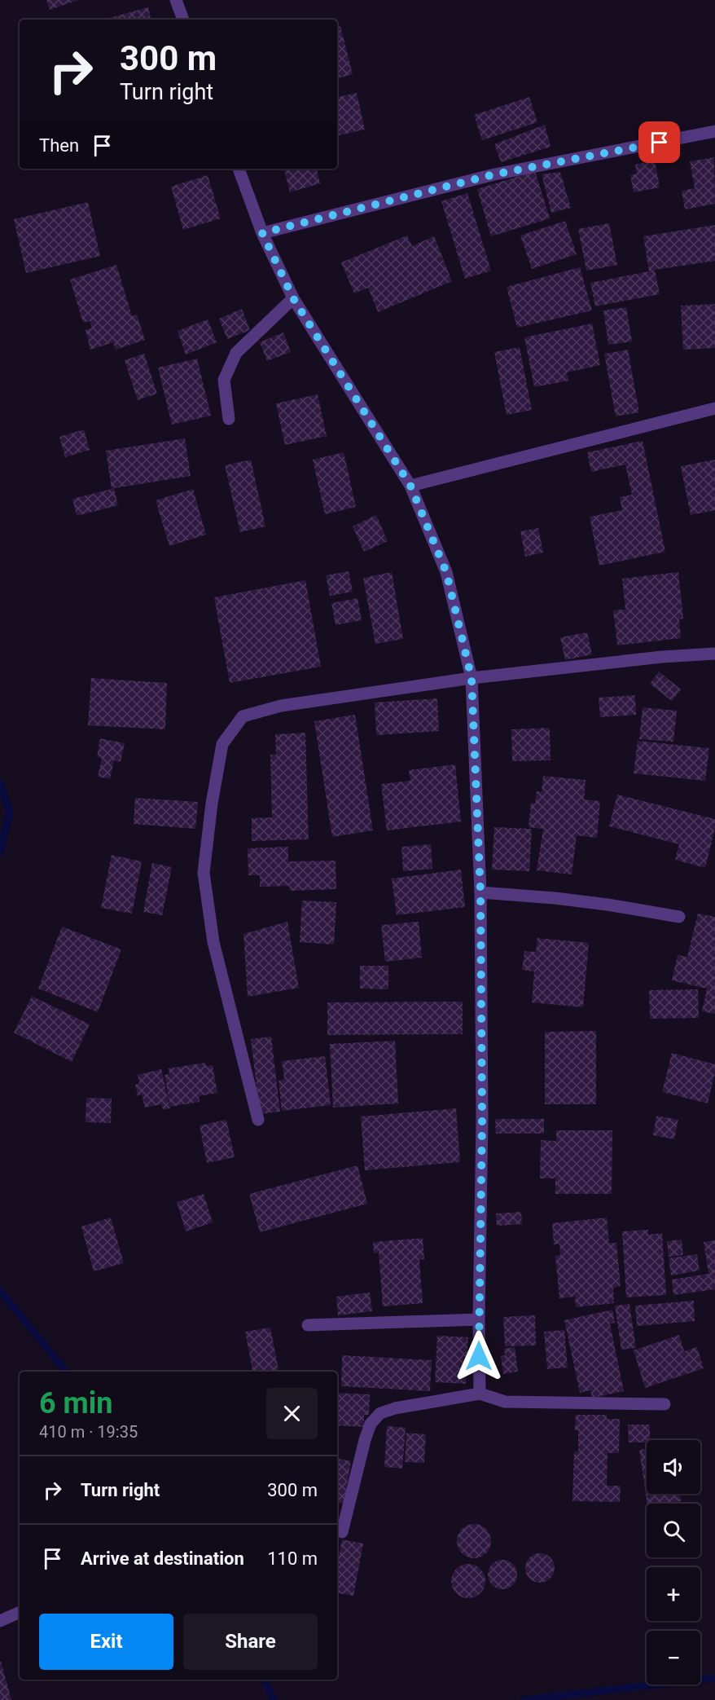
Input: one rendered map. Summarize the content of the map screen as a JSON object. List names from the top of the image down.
{
  "page": {
    "turn": ["300 m", "Turn right"],
    "then": "Then",
    "heading": ["6 min", "410 m · 19:35"],
    "map_buttons": ["+", "−"],
    "list": [
      {
        "name": "Turn right",
        "value": "300 m"
      },
      {
        "name": "Arrive at destination",
        "value": "110 m"
      }
    ],
    "buttons": ["Exit", "Share"]
  }
}
